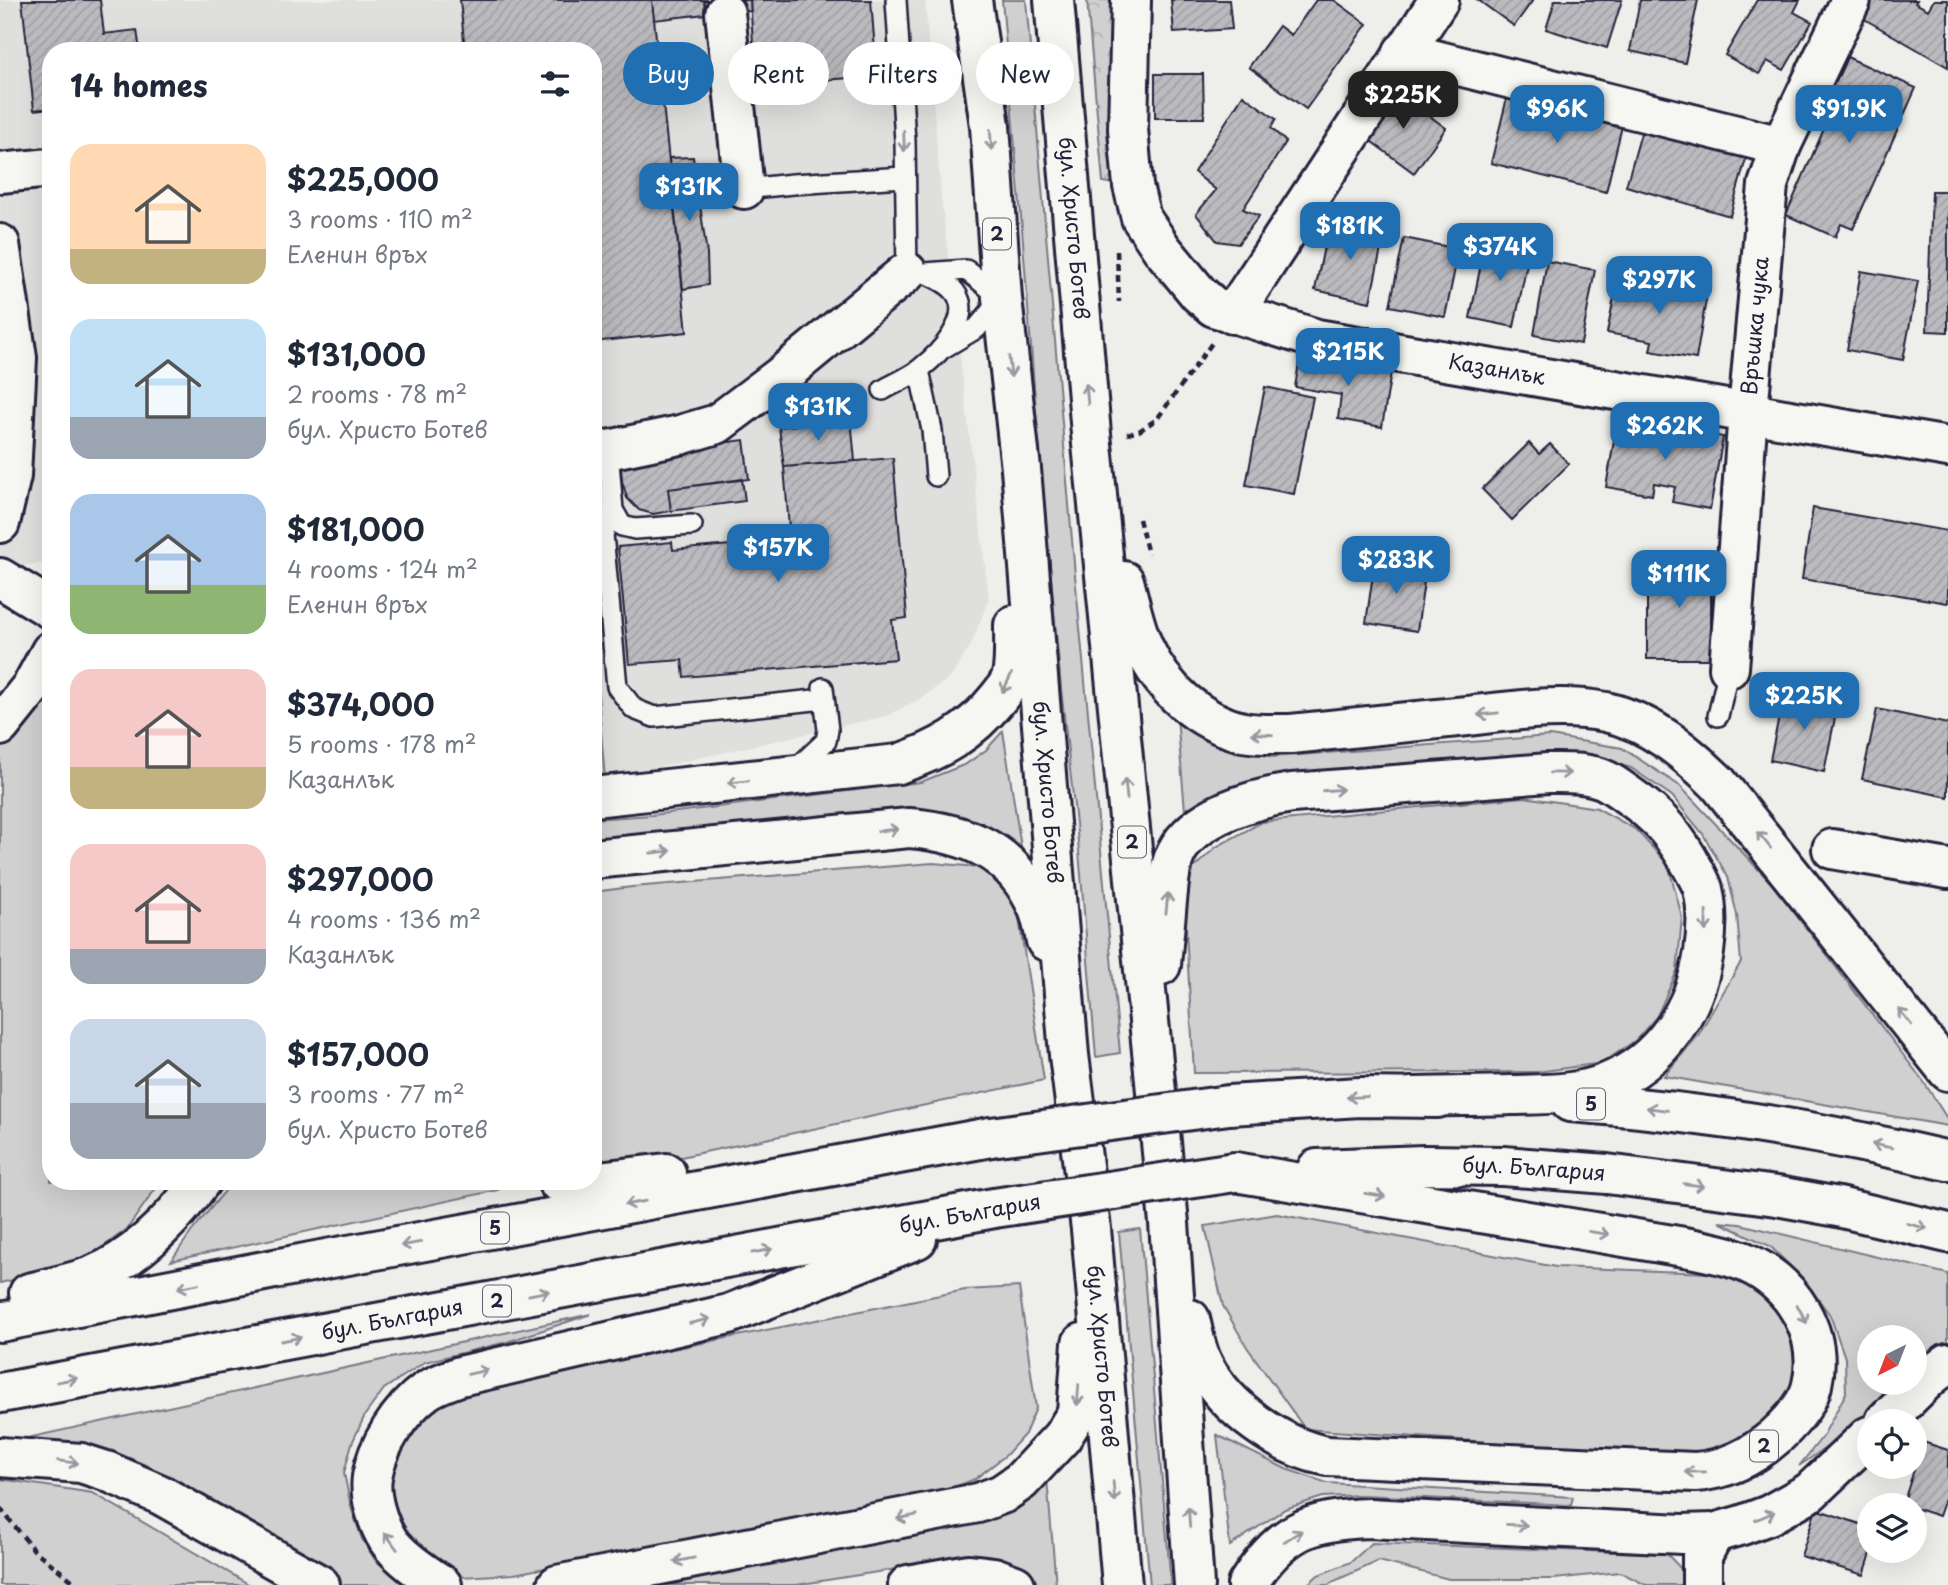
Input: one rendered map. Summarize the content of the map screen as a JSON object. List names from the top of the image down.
{
  "streets": {
    "main road": [
      "бул. Христо Ботев",
      "2",
      "Връшка чука",
      "Казанлък",
      "5",
      "бул. България"
    ]
  },
  "crossings": [
    ["бул. Христо Ботев", "2"],
    ["2", "бул. България"],
    ["Връшка чука", "Казанлък"]
  ],
  "north": "bottom left",
  "page": {
    "chip": [
      "Buy",
      "Rent",
      "Filters",
      "New"
    ],
    "heading": "14 homes",
    "price": [
      "$225K",
      "$96K",
      "$91.9K",
      "$131K",
      "$181K",
      "$374K",
      "$297K",
      "$215K",
      "$131K",
      "$262K",
      "$157K",
      "$283K",
      "$111K",
      "$225K"
    ],
    "list": [
      {
        "name": "$225,000",
        "note": "3 rooms · 110 m² · Еленин връх"
      },
      {
        "name": "$131,000",
        "note": "2 rooms · 78 m² · бул. Христо Ботев"
      },
      {
        "name": "$181,000",
        "note": "4 rooms · 124 m² · Еленин връх"
      },
      {
        "name": "$374,000",
        "note": "5 rooms · 178 m² · Казанлък"
      },
      {
        "name": "$297,000",
        "note": "4 rooms · 136 m² · Казанлък"
      },
      {
        "name": "$157,000",
        "note": "3 rooms · 77 m² · бул. Христо Ботев"
      }
    ]
  }
}
